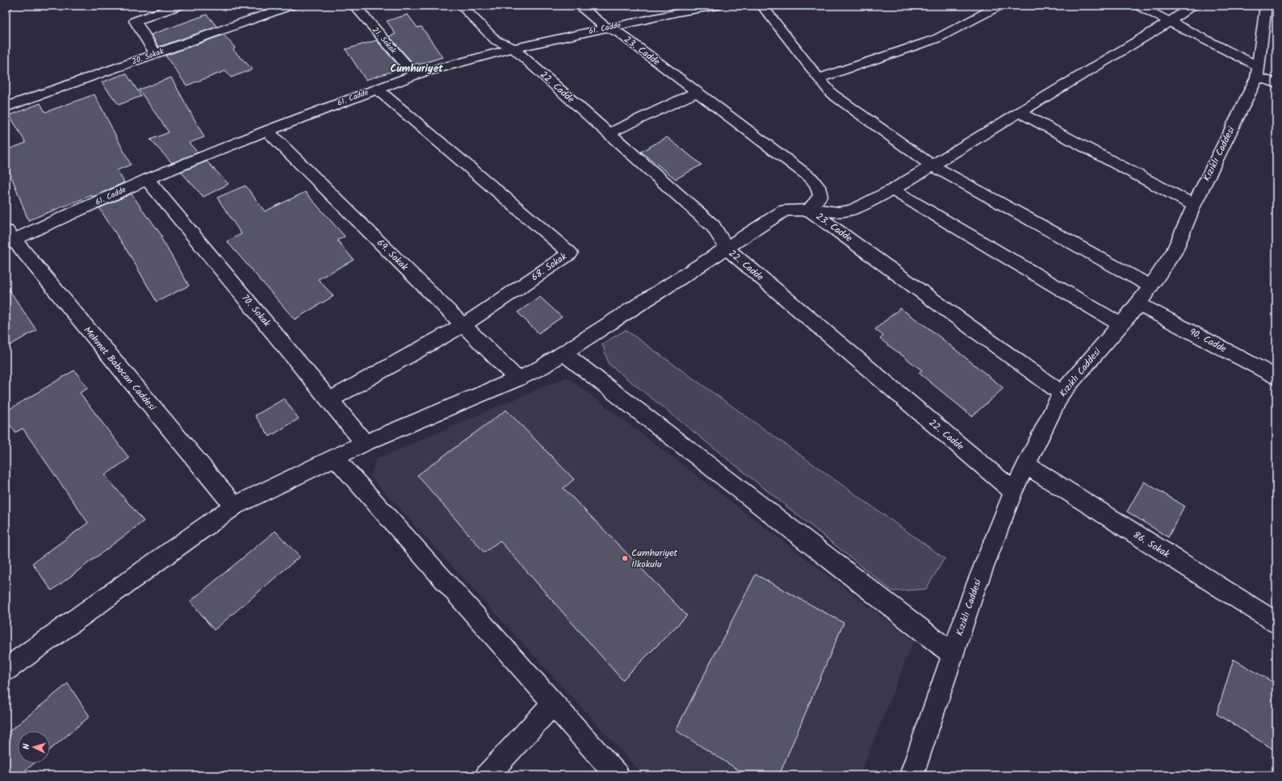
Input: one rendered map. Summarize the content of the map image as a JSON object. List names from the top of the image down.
{
  "streets": {
    "street": [
      "61. Cadde",
      "21. Sokak",
      "23. Cadde",
      "20. Sokak",
      "22. Cadde",
      "Kızıklı Caddesi",
      "69. Sokak",
      "68. Sokak",
      "70. Sokak",
      "90. Cadde",
      "Mehmet Babacan Caddesi",
      "86. Sokak"
    ]
  },
  "crossings": [
    ["61. Cadde", "21. Sokak"],
    ["61. Cadde", "23. Cadde"],
    ["61. Cadde", "22. Cadde"],
    ["61. Cadde", "69. Sokak"],
    ["61. Cadde", "68. Sokak"],
    ["61. Cadde", "70. Sokak"],
    ["61. Cadde", "Mehmet Babacan Caddesi"],
    ["23. Cadde", "Kızıklı Caddesi"],
    ["22. Cadde", "Kızıklı Caddesi"],
    ["Kızıklı Caddesi", "90. Cadde"],
    ["Kızıklı Caddesi", "86. Sokak"],
    ["69. Sokak", "68. Sokak"],
    ["68. Sokak", "70. Sokak"]
  ],
  "districts": ["Cumhuriyet"],
  "places": ["Cumhuriyet İlkokulu"],
  "north": "left"
}
